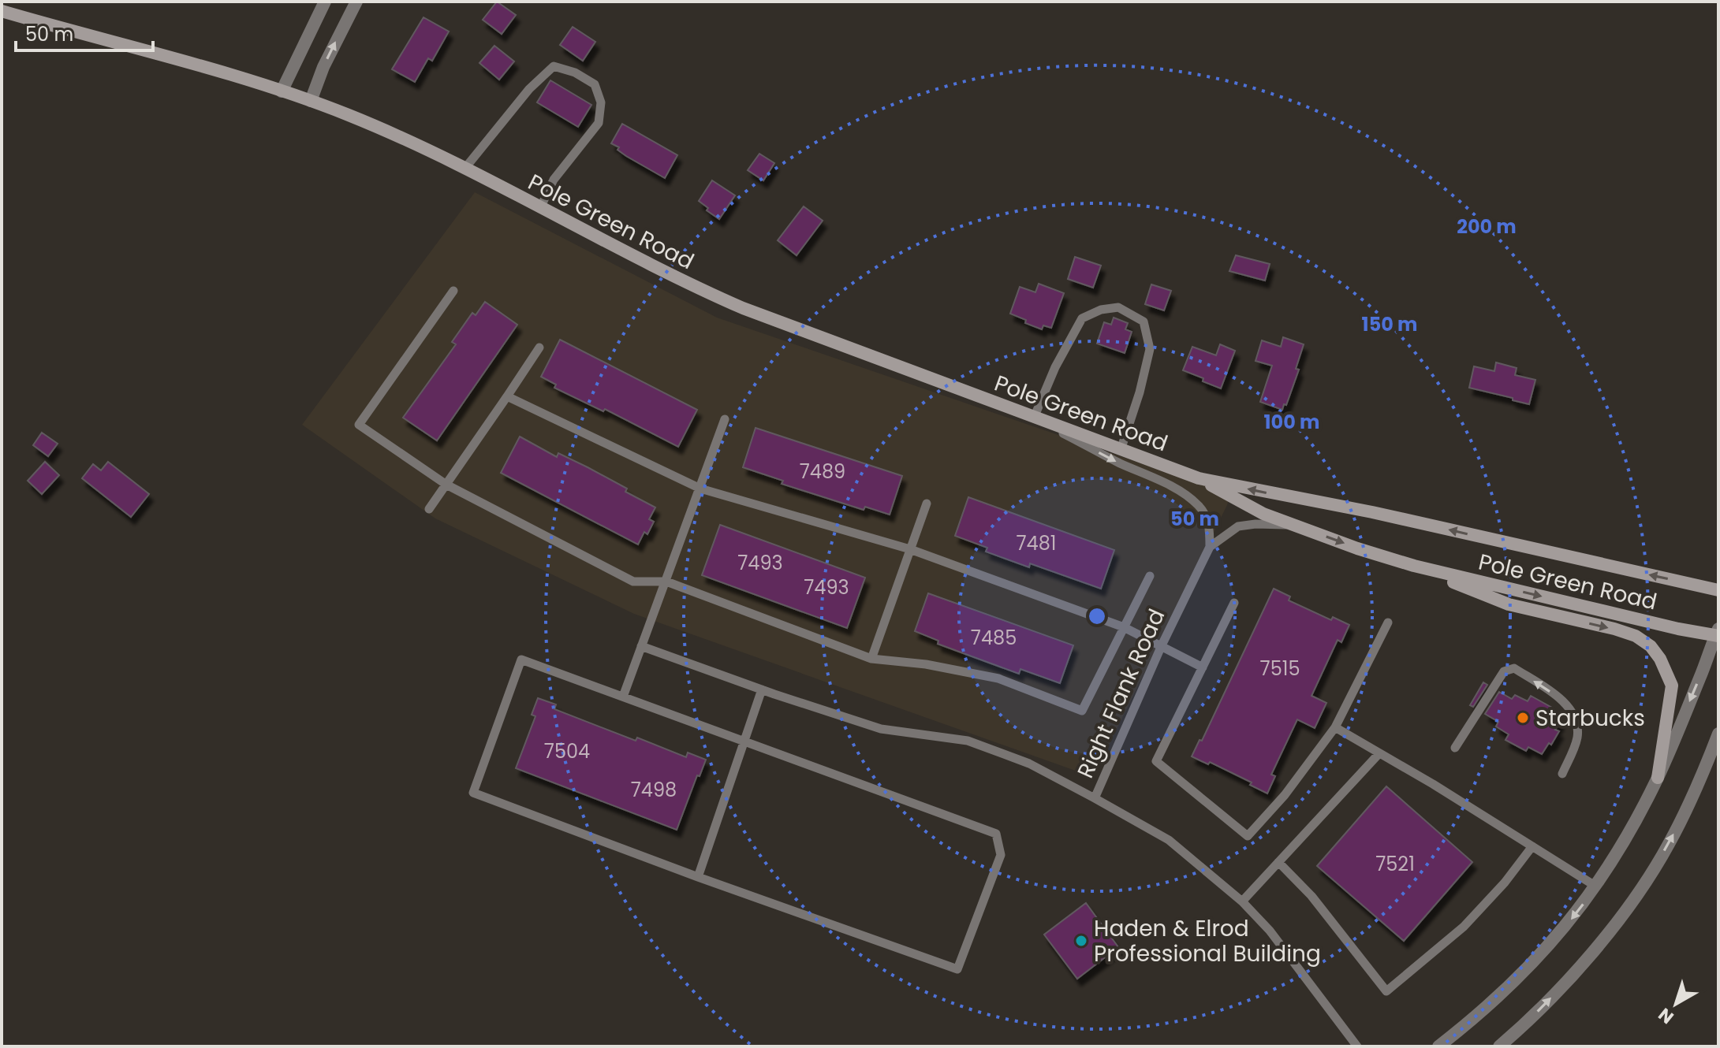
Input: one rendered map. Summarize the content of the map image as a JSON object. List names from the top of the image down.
{
  "streets": {
    "main road": ["Pole Green Road"],
    "lane": ["Right Flank Road"]
  },
  "places": ["Starbucks", "Haden & Elrod Professional Building"],
  "house_numbers": [
    "7489",
    "7481",
    "7493",
    "7493",
    "7485",
    "7515",
    "7504",
    "7498",
    "7521"
  ],
  "scale_bar": "50 m",
  "north": "bottom left",
  "rings": [
    "200 m",
    "150 m",
    "100 m",
    "50 m"
  ]
}
